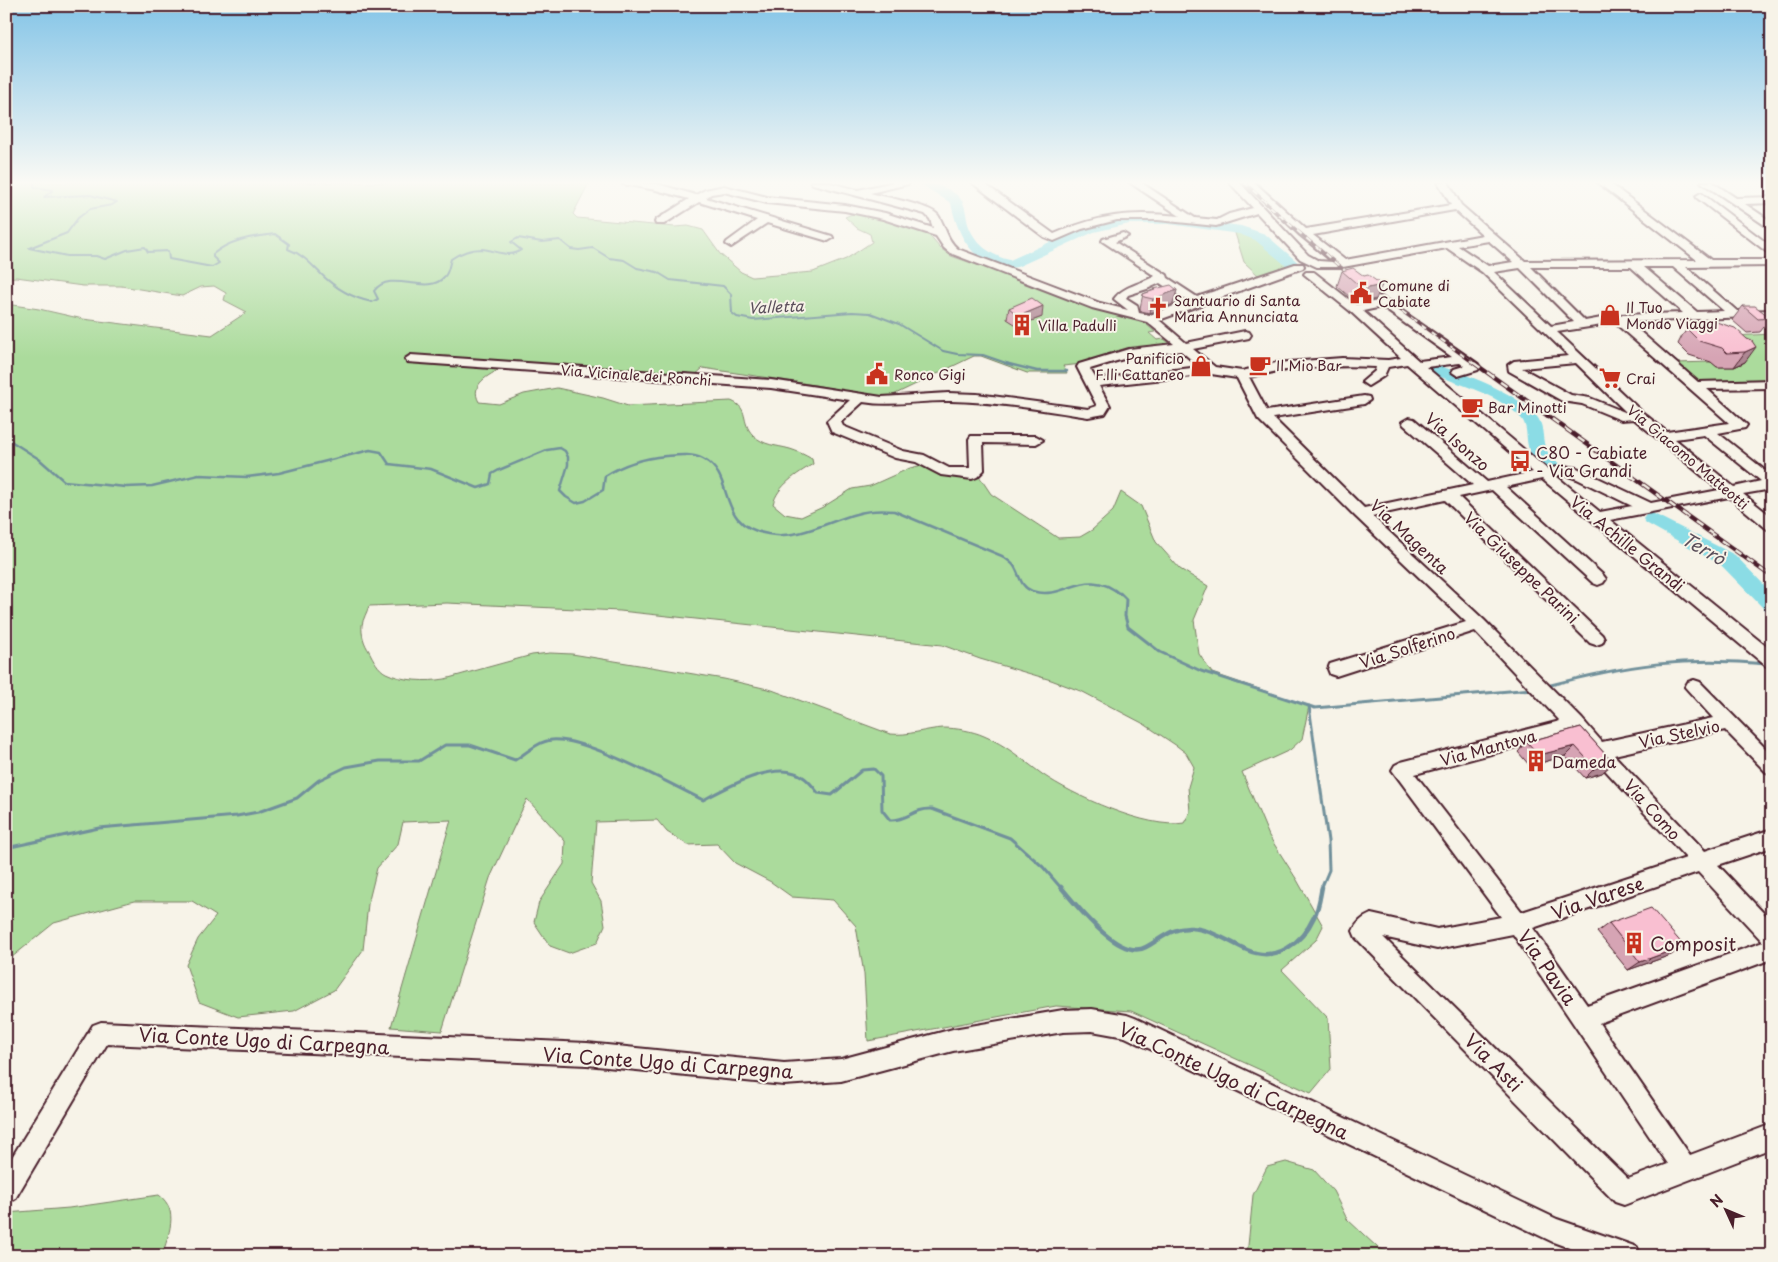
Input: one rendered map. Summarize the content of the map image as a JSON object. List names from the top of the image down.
{
  "streets": {
    "street": [
      "Via Vicinale dei Ronchi",
      "Via Isonzo",
      "Via Giacomo Matteotti",
      "Via Magenta",
      "Via Achille Grandi",
      "Via Giuseppe Parini",
      "Via Solferino",
      "Via Stelvio",
      "Via Mantova",
      "Via Como",
      "Via Varese",
      "Via Pavia",
      "Via Conte Ugo di Carpegna",
      "Via Asti"
    ]
  },
  "crossings": [
    ["Via Magenta", "Via Solferino"],
    ["Via Magenta", "Via Como"],
    ["Via Stelvio", "Via Como"],
    ["Via Mantova", "Via Como"],
    ["Via Mantova", "Via Pavia"],
    ["Via Como", "Via Varese"],
    ["Via Varese", "Via Pavia"],
    ["Via Varese", "Via Asti"],
    ["Via Pavia", "Via Asti"]
  ],
  "water": ["Valletta", "Terrò"],
  "places": {
    "public building": ["Comune di Cabiate", "Ronco Gigi"],
    "church": ["Santuario di Santa Maria Annunciata"],
    "shop": ["Il Tuo Mondo Viaggi", "Panificio F.lli Cattaneo"],
    "building": ["Villa Padulli", "Dameda", "Composit"],
    "cafe": ["Il Mio Bar", "Bar Minotti"],
    "supermarket": ["Crai"],
    "bus stop": ["C80 - Cabiate - Via Grandi"]
  },
  "north": "top left"
}
